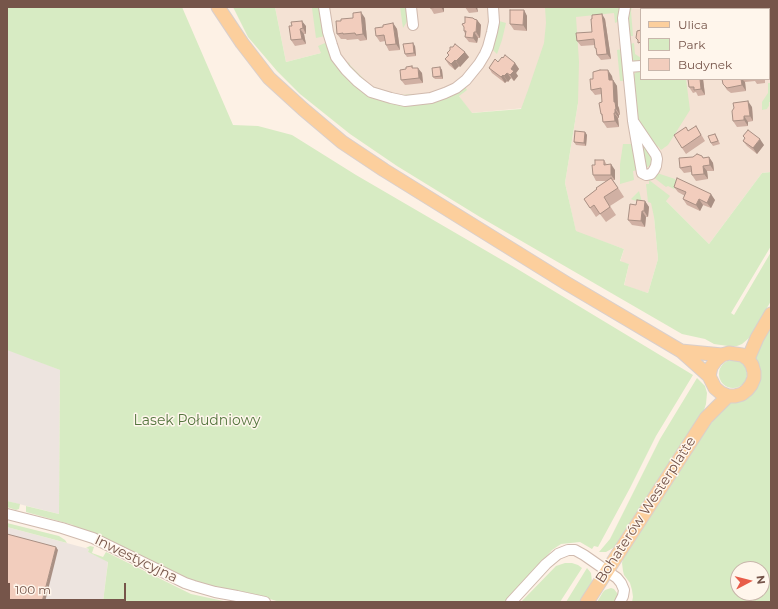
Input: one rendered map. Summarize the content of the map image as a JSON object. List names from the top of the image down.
{
  "streets": {
    "main road": ["Bohaterów Westerplatte"],
    "street": ["Inwestycyjna"]
  },
  "parks": ["Lasek Południowy"],
  "legend": ["Ulica", "Park", "Budynek"],
  "scale_bar": "100 m",
  "north": "right"
}
